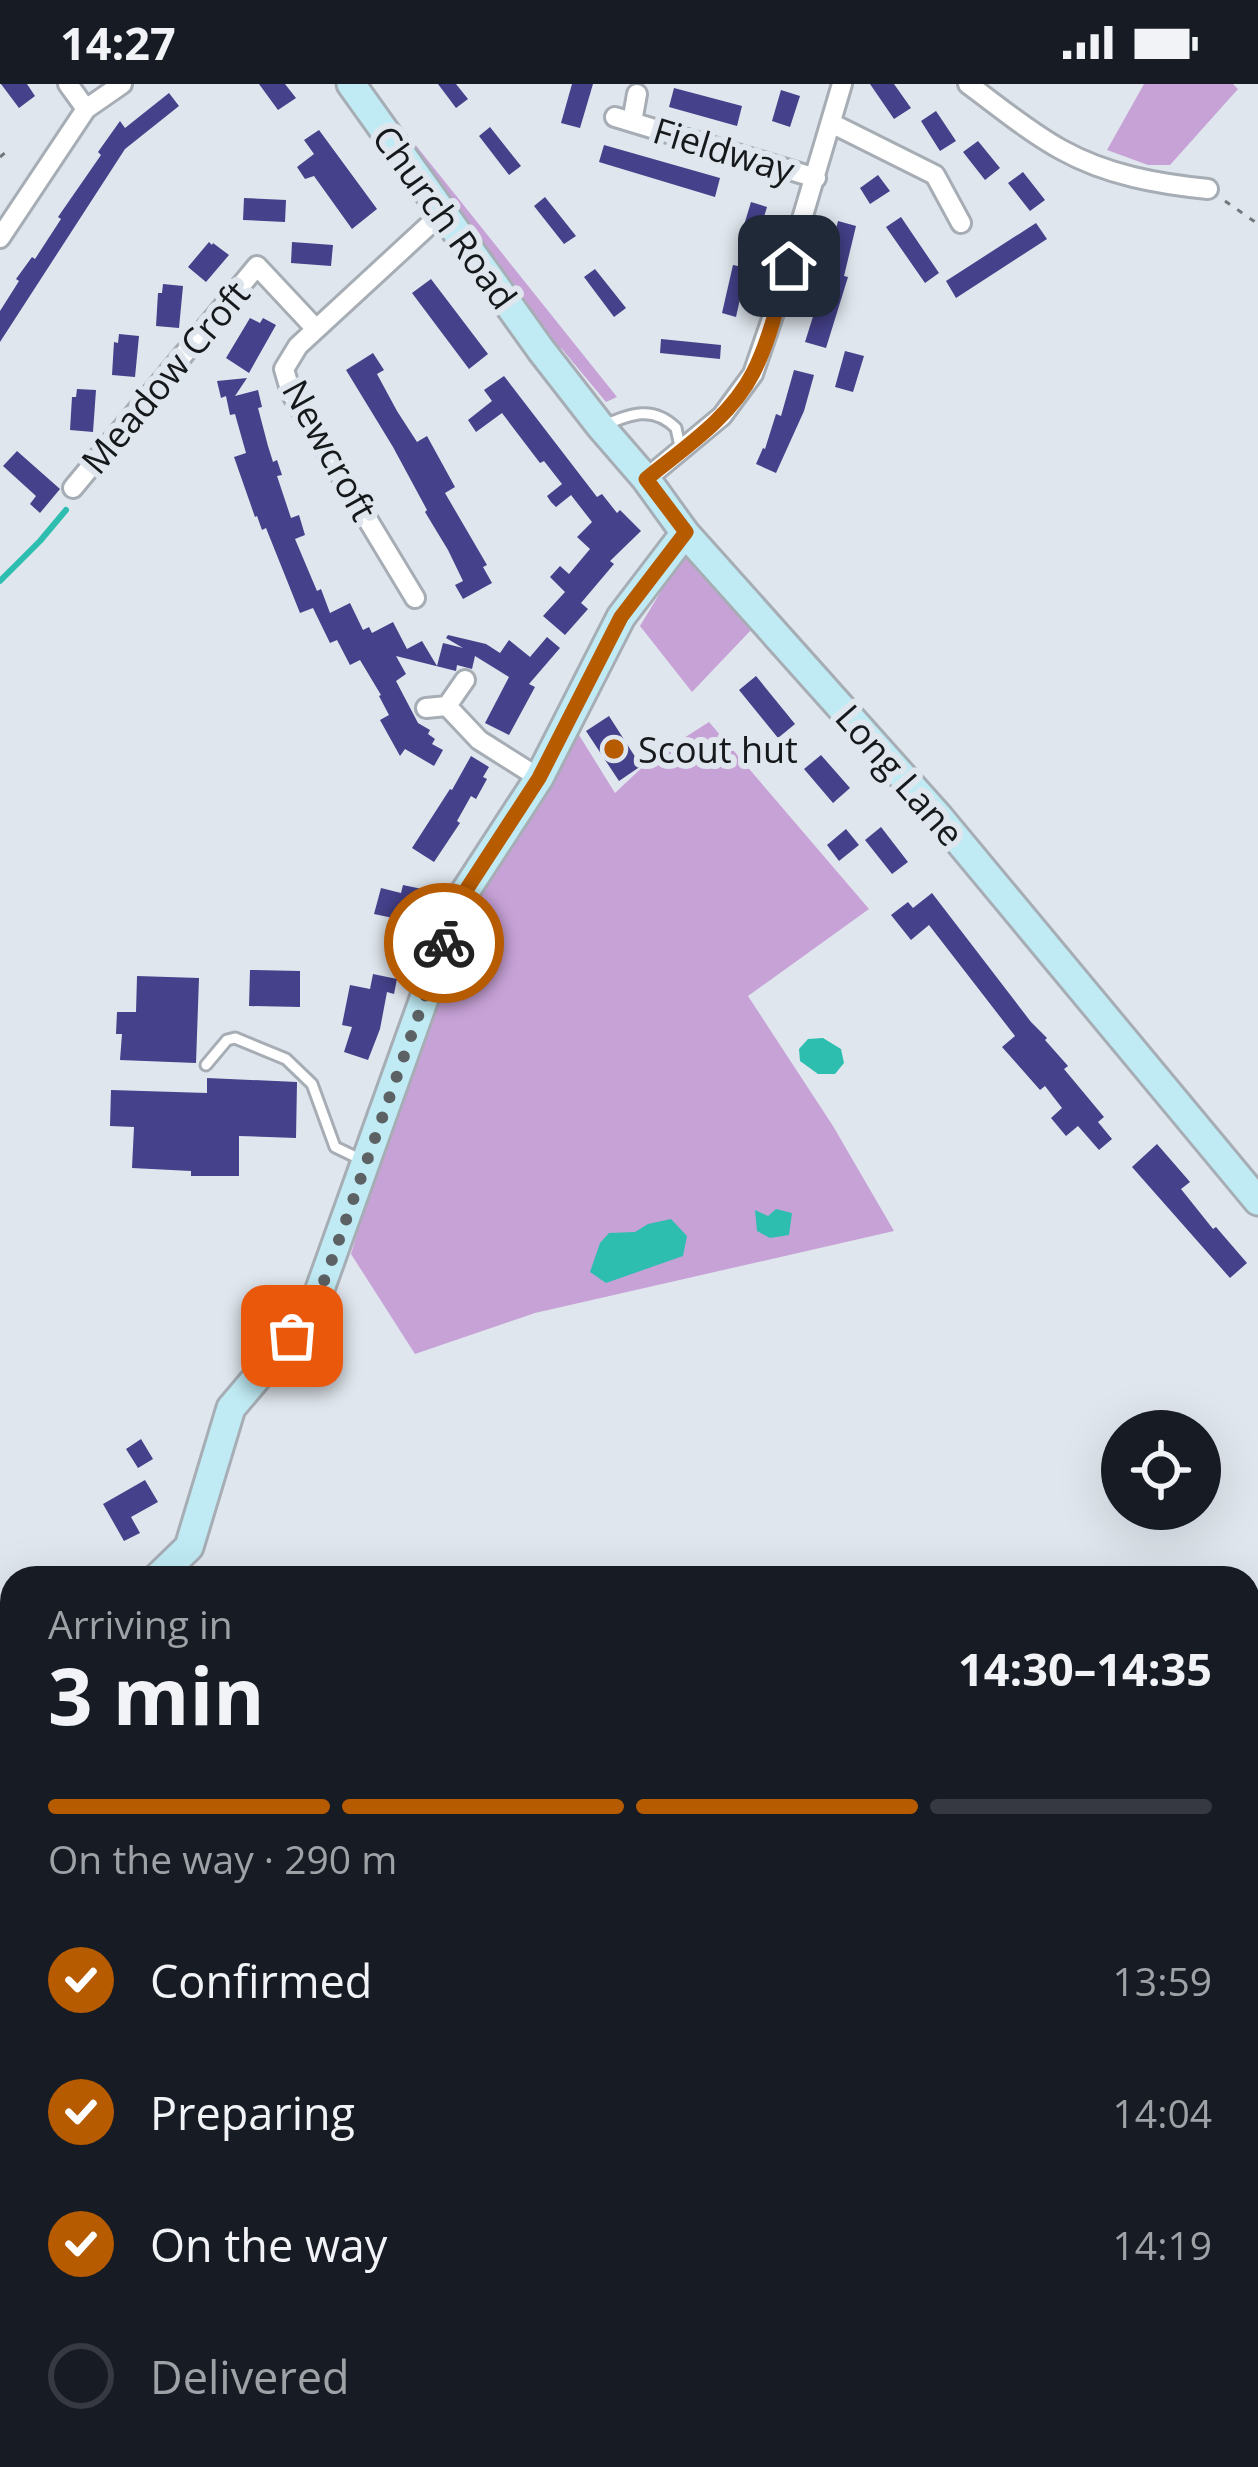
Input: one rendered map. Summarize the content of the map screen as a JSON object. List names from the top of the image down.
{
  "streets": {
    "street": [
      "Fieldway",
      "Church Road",
      "Meadow Croft",
      "Newcroft",
      "Long Lane"
    ]
  },
  "crossings": [
    ["Church Road", "Newcroft"],
    ["Church Road", "Long Lane"],
    ["Meadow Croft", "Newcroft"]
  ],
  "places": ["Scout hut"],
  "page": {
    "status": "14:27",
    "heading": ["3 min", "Arriving in", "14:30–14:35"],
    "bar": "On the way · 290 m",
    "list": [
      ["Confirmed", "13:59"],
      ["Preparing", "14:04"],
      ["On the way", "14:19"],
      "Delivered"
    ]
  }
}
